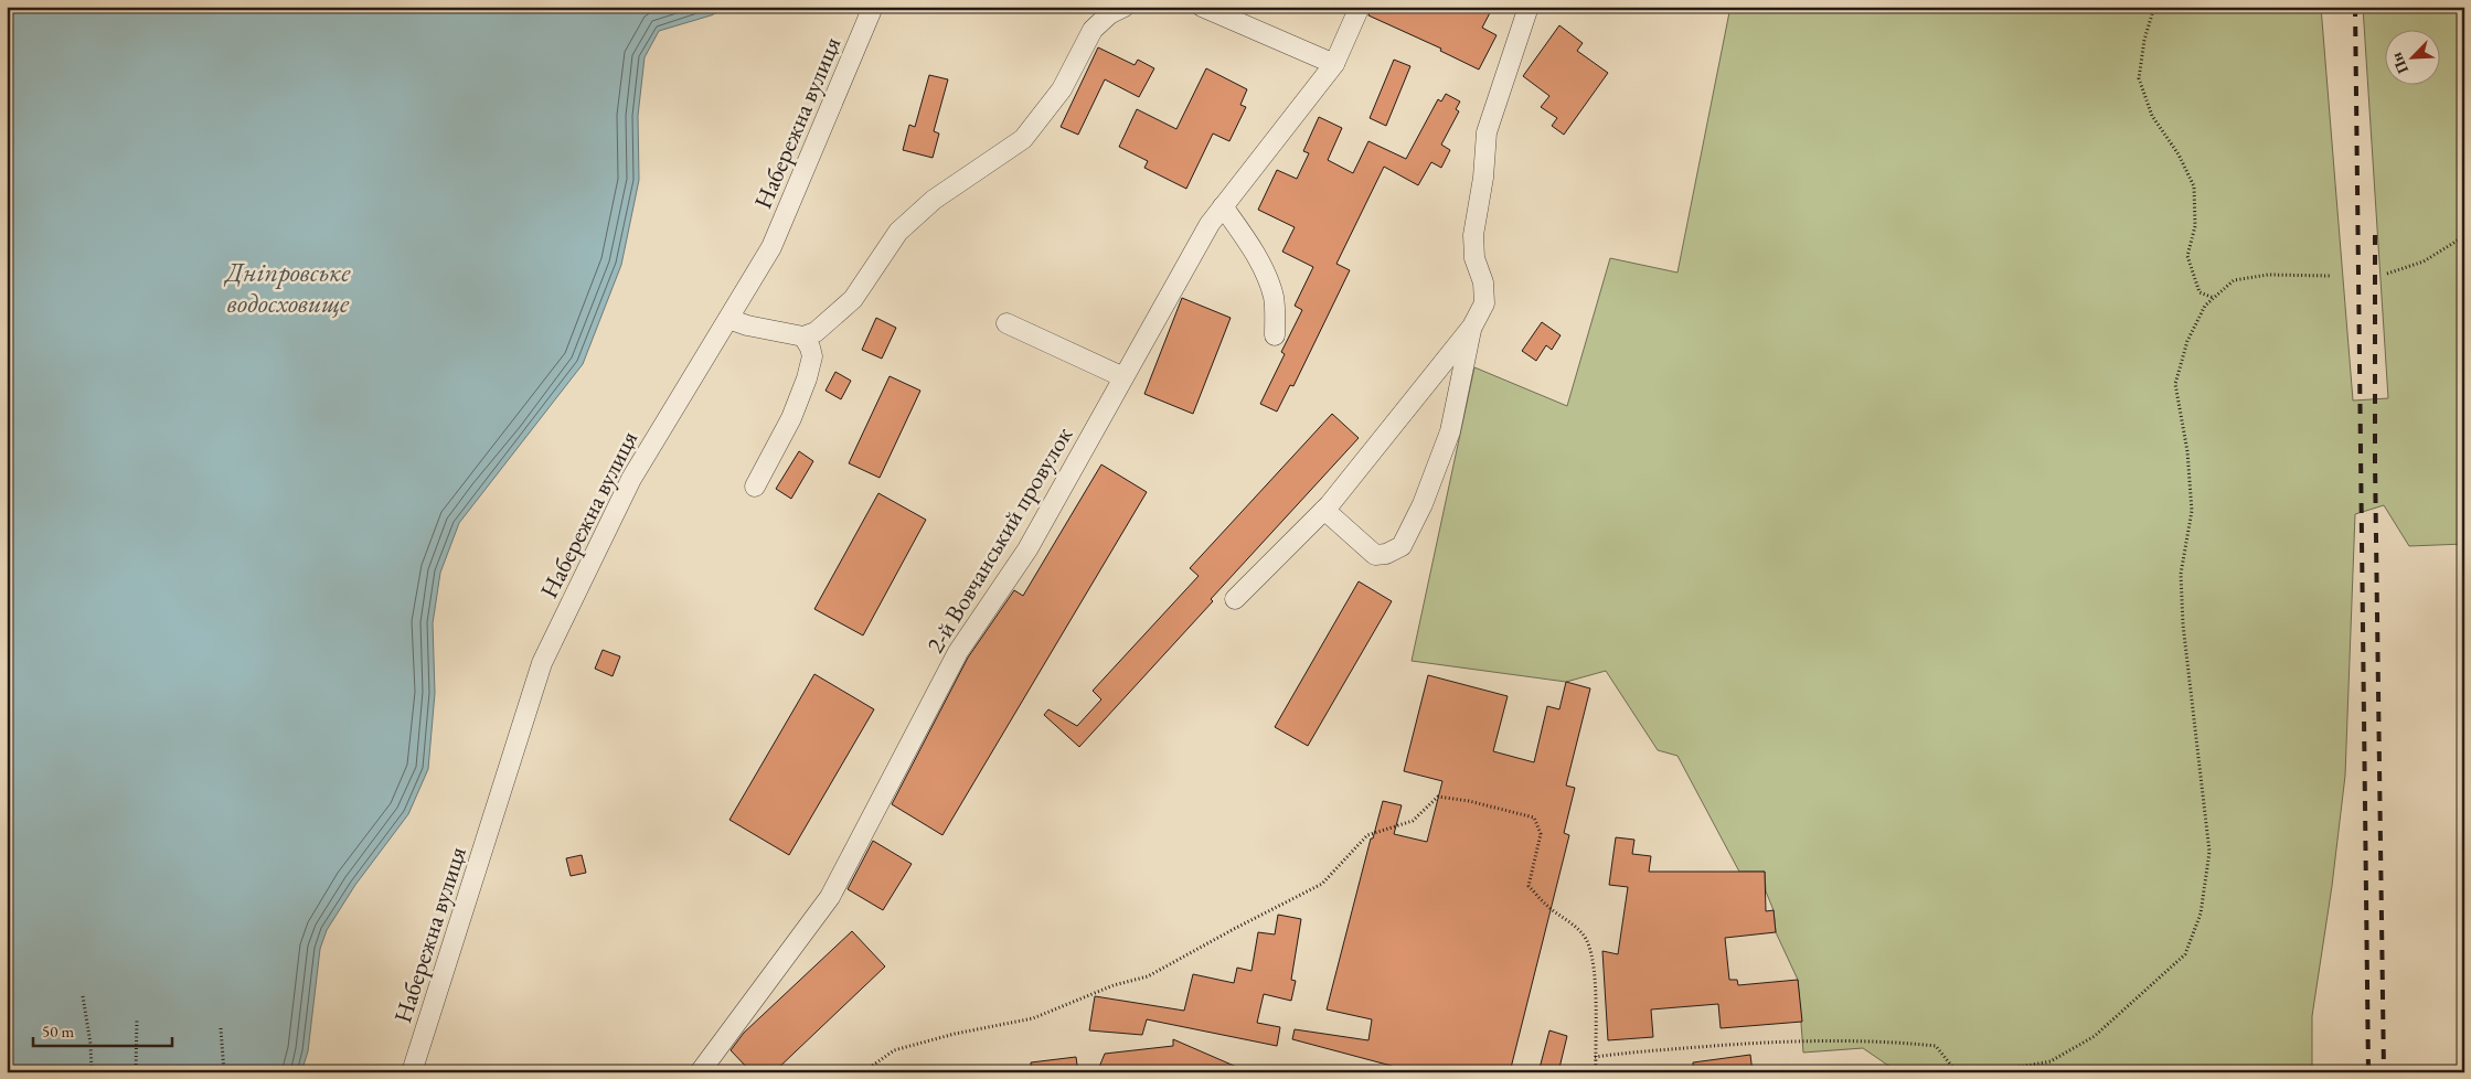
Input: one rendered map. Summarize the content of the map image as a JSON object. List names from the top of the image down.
{
  "streets": {
    "street": ["Набережна вулиця", "2-й Вовчанський провулок"]
  },
  "water": ["Дніпровське водосховище"],
  "scale_bar": "50 m",
  "north": "bottom left"
}
